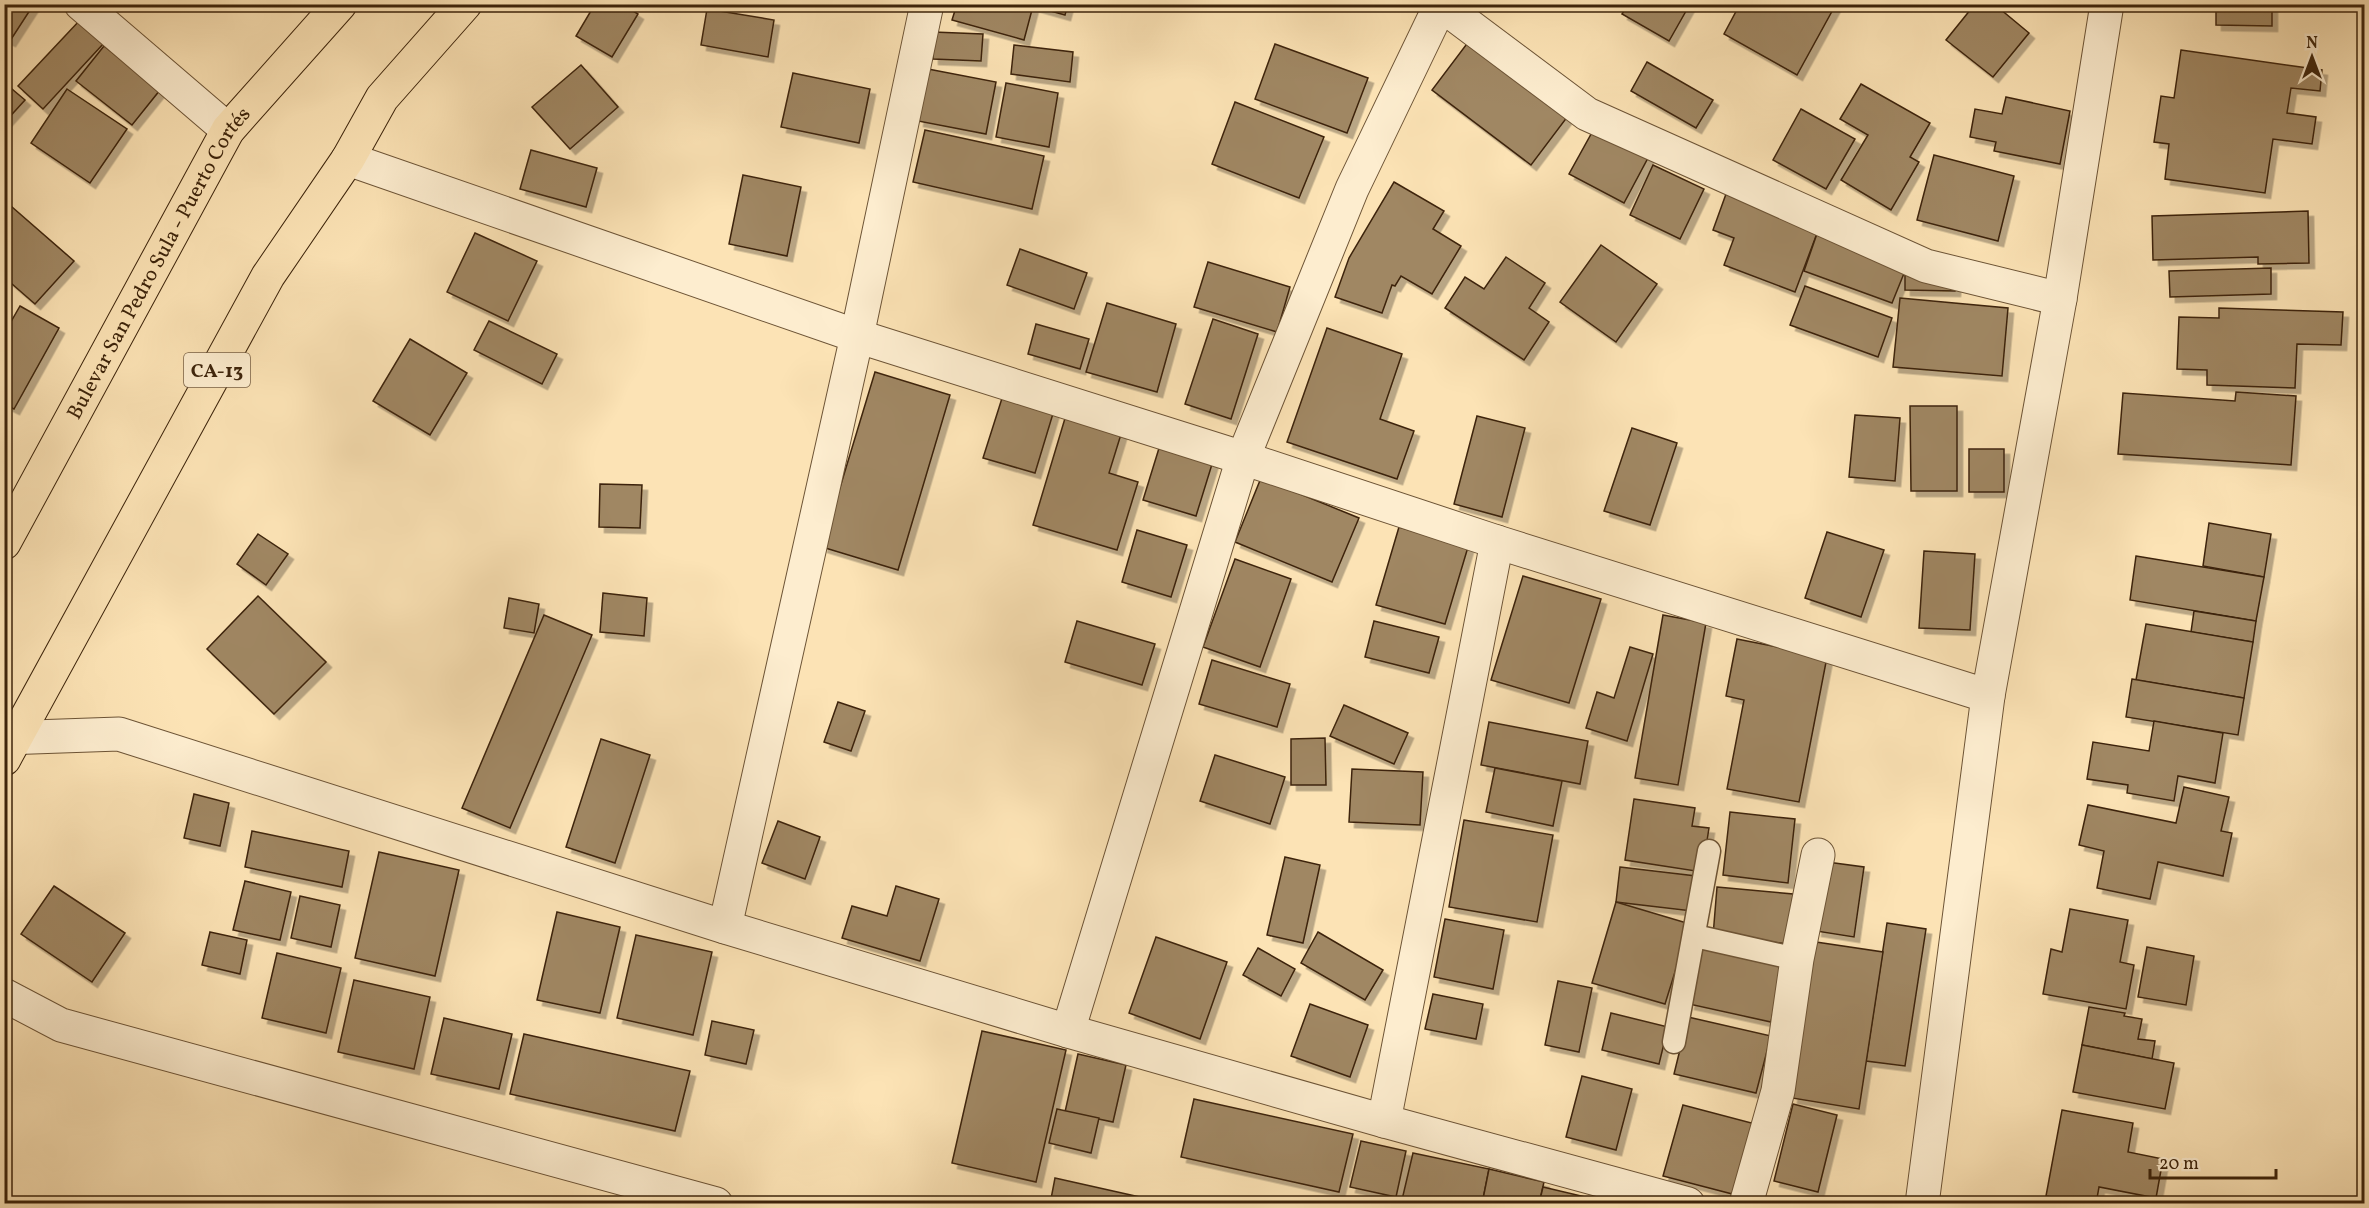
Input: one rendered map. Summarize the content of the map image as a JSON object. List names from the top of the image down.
{
  "streets": {
    "highway": ["Bulevar San Pedro Sula - Puerto Cortés", "CA-13"]
  },
  "scale_bar": "20 m",
  "north": "top"
}
